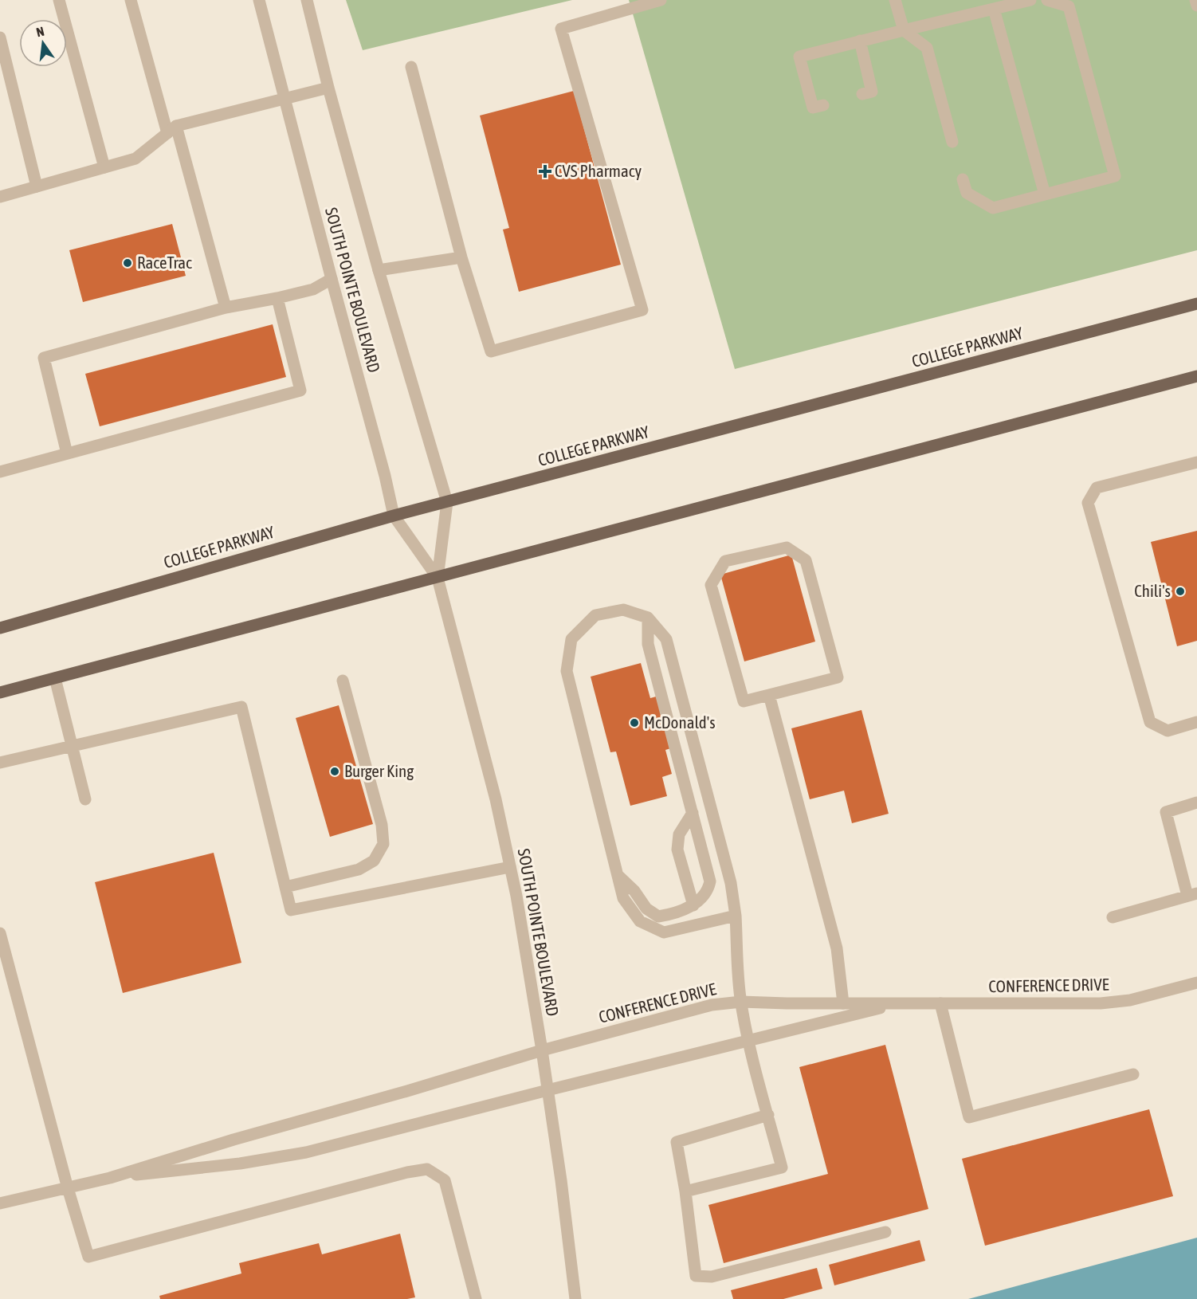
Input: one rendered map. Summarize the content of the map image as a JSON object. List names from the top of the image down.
{
  "streets": {
    "main road": ["COLLEGE PARKWAY"],
    "street": ["SOUTH POINTE BOULEVARD", "CONFERENCE DRIVE"]
  },
  "crossings": [
    ["SOUTH POINTE BOULEVARD", "COLLEGE PARKWAY"],
    ["SOUTH POINTE BOULEVARD", "CONFERENCE DRIVE"]
  ],
  "places": {
    "health": ["CVS Pharmacy"],
    "other": [
      "RaceTrac",
      "Chili's",
      "McDonald's",
      "Burger King"
    ]
  },
  "north": "top"
}
